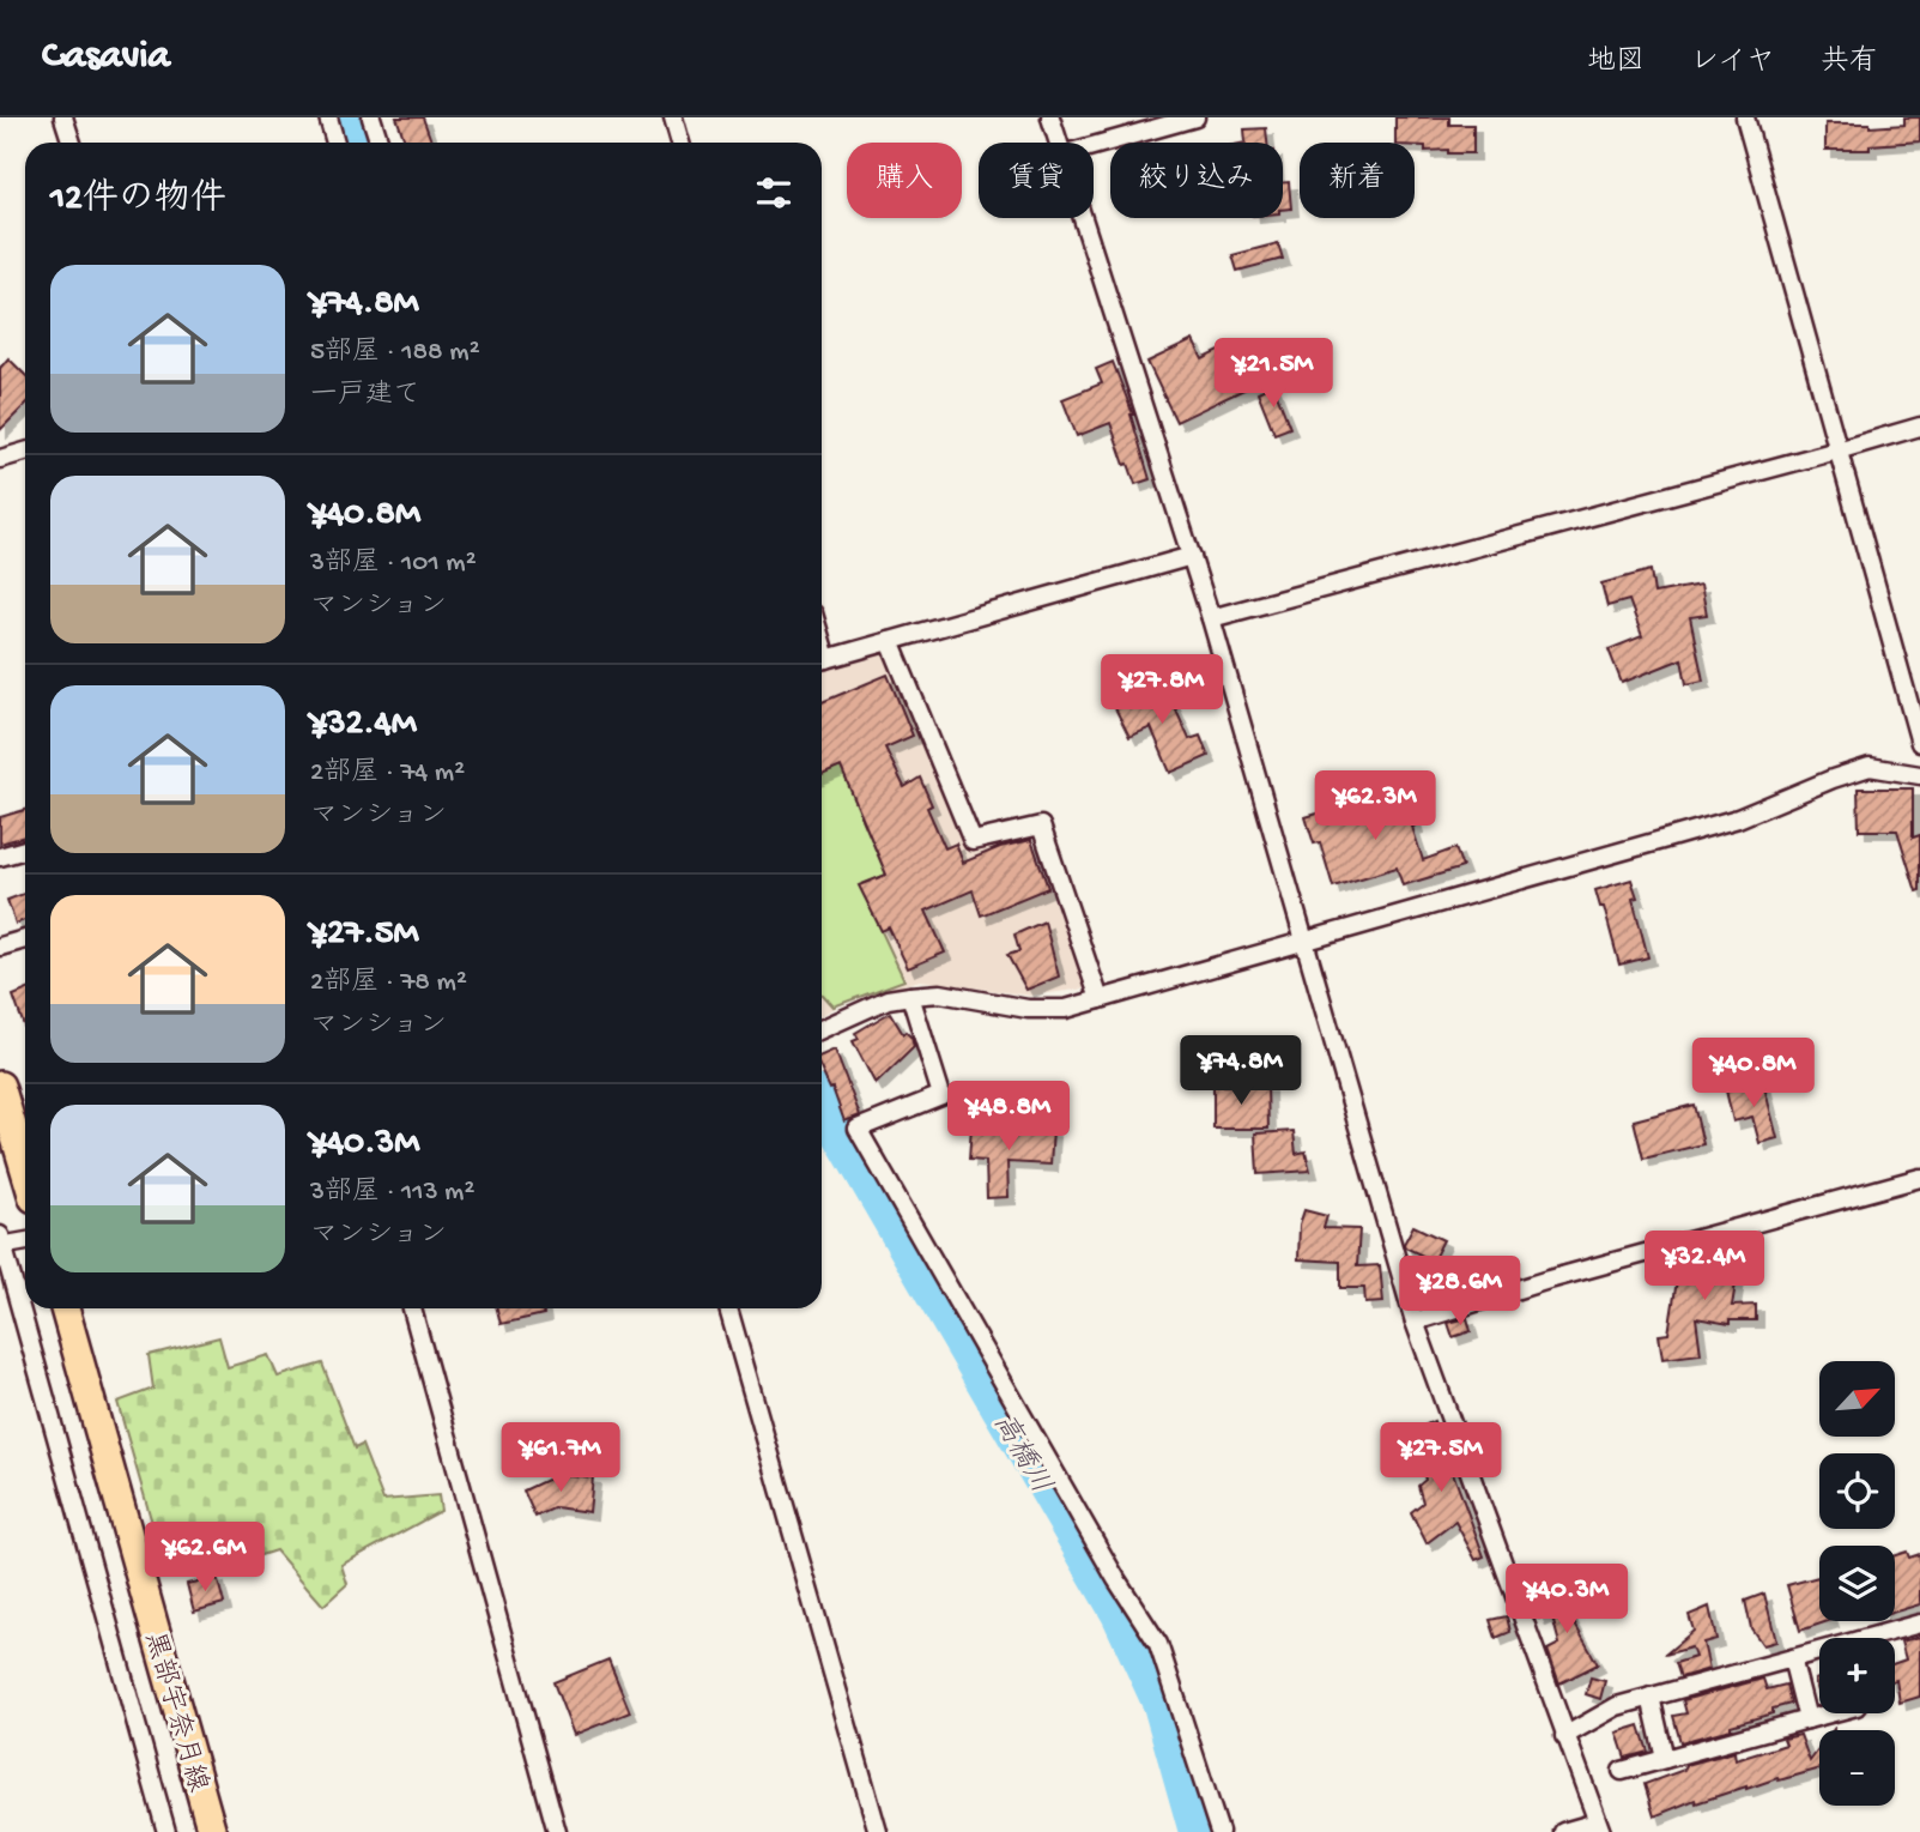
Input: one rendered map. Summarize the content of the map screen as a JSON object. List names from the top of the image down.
{
  "streets": {
    "main road": ["黒部宇奈月線"]
  },
  "water": ["高橋川"],
  "north": "top right",
  "page": {
    "header": "Casavia",
    "nav": ["地図", "レイヤ", "共有"],
    "chip": [
      "購入",
      "賃貸",
      "絞り込み",
      "新着"
    ],
    "heading": "12件の物件",
    "list": [
      {
        "name": "¥74.8M",
        "note": "5部屋 · 188 m² · 一戸建て"
      },
      {
        "name": "¥40.8M",
        "note": "3部屋 · 101 m² · マンション"
      },
      {
        "name": "¥32.4M",
        "note": "2部屋 · 74 m² · マンション"
      },
      {
        "name": "¥27.5M",
        "note": "2部屋 · 78 m² · マンション"
      },
      {
        "name": "¥40.3M",
        "note": "3部屋 · 113 m² · マンション"
      }
    ],
    "price": [
      "¥21.5M",
      "¥27.8M",
      "¥62.3M",
      "¥74.8M",
      "¥40.8M",
      "¥48.8M",
      "¥32.4M",
      "¥28.6M",
      "¥61.7M",
      "¥27.5M",
      "¥62.6M",
      "¥40.3M"
    ],
    "map_buttons": ["+", "−"]
  }
}
